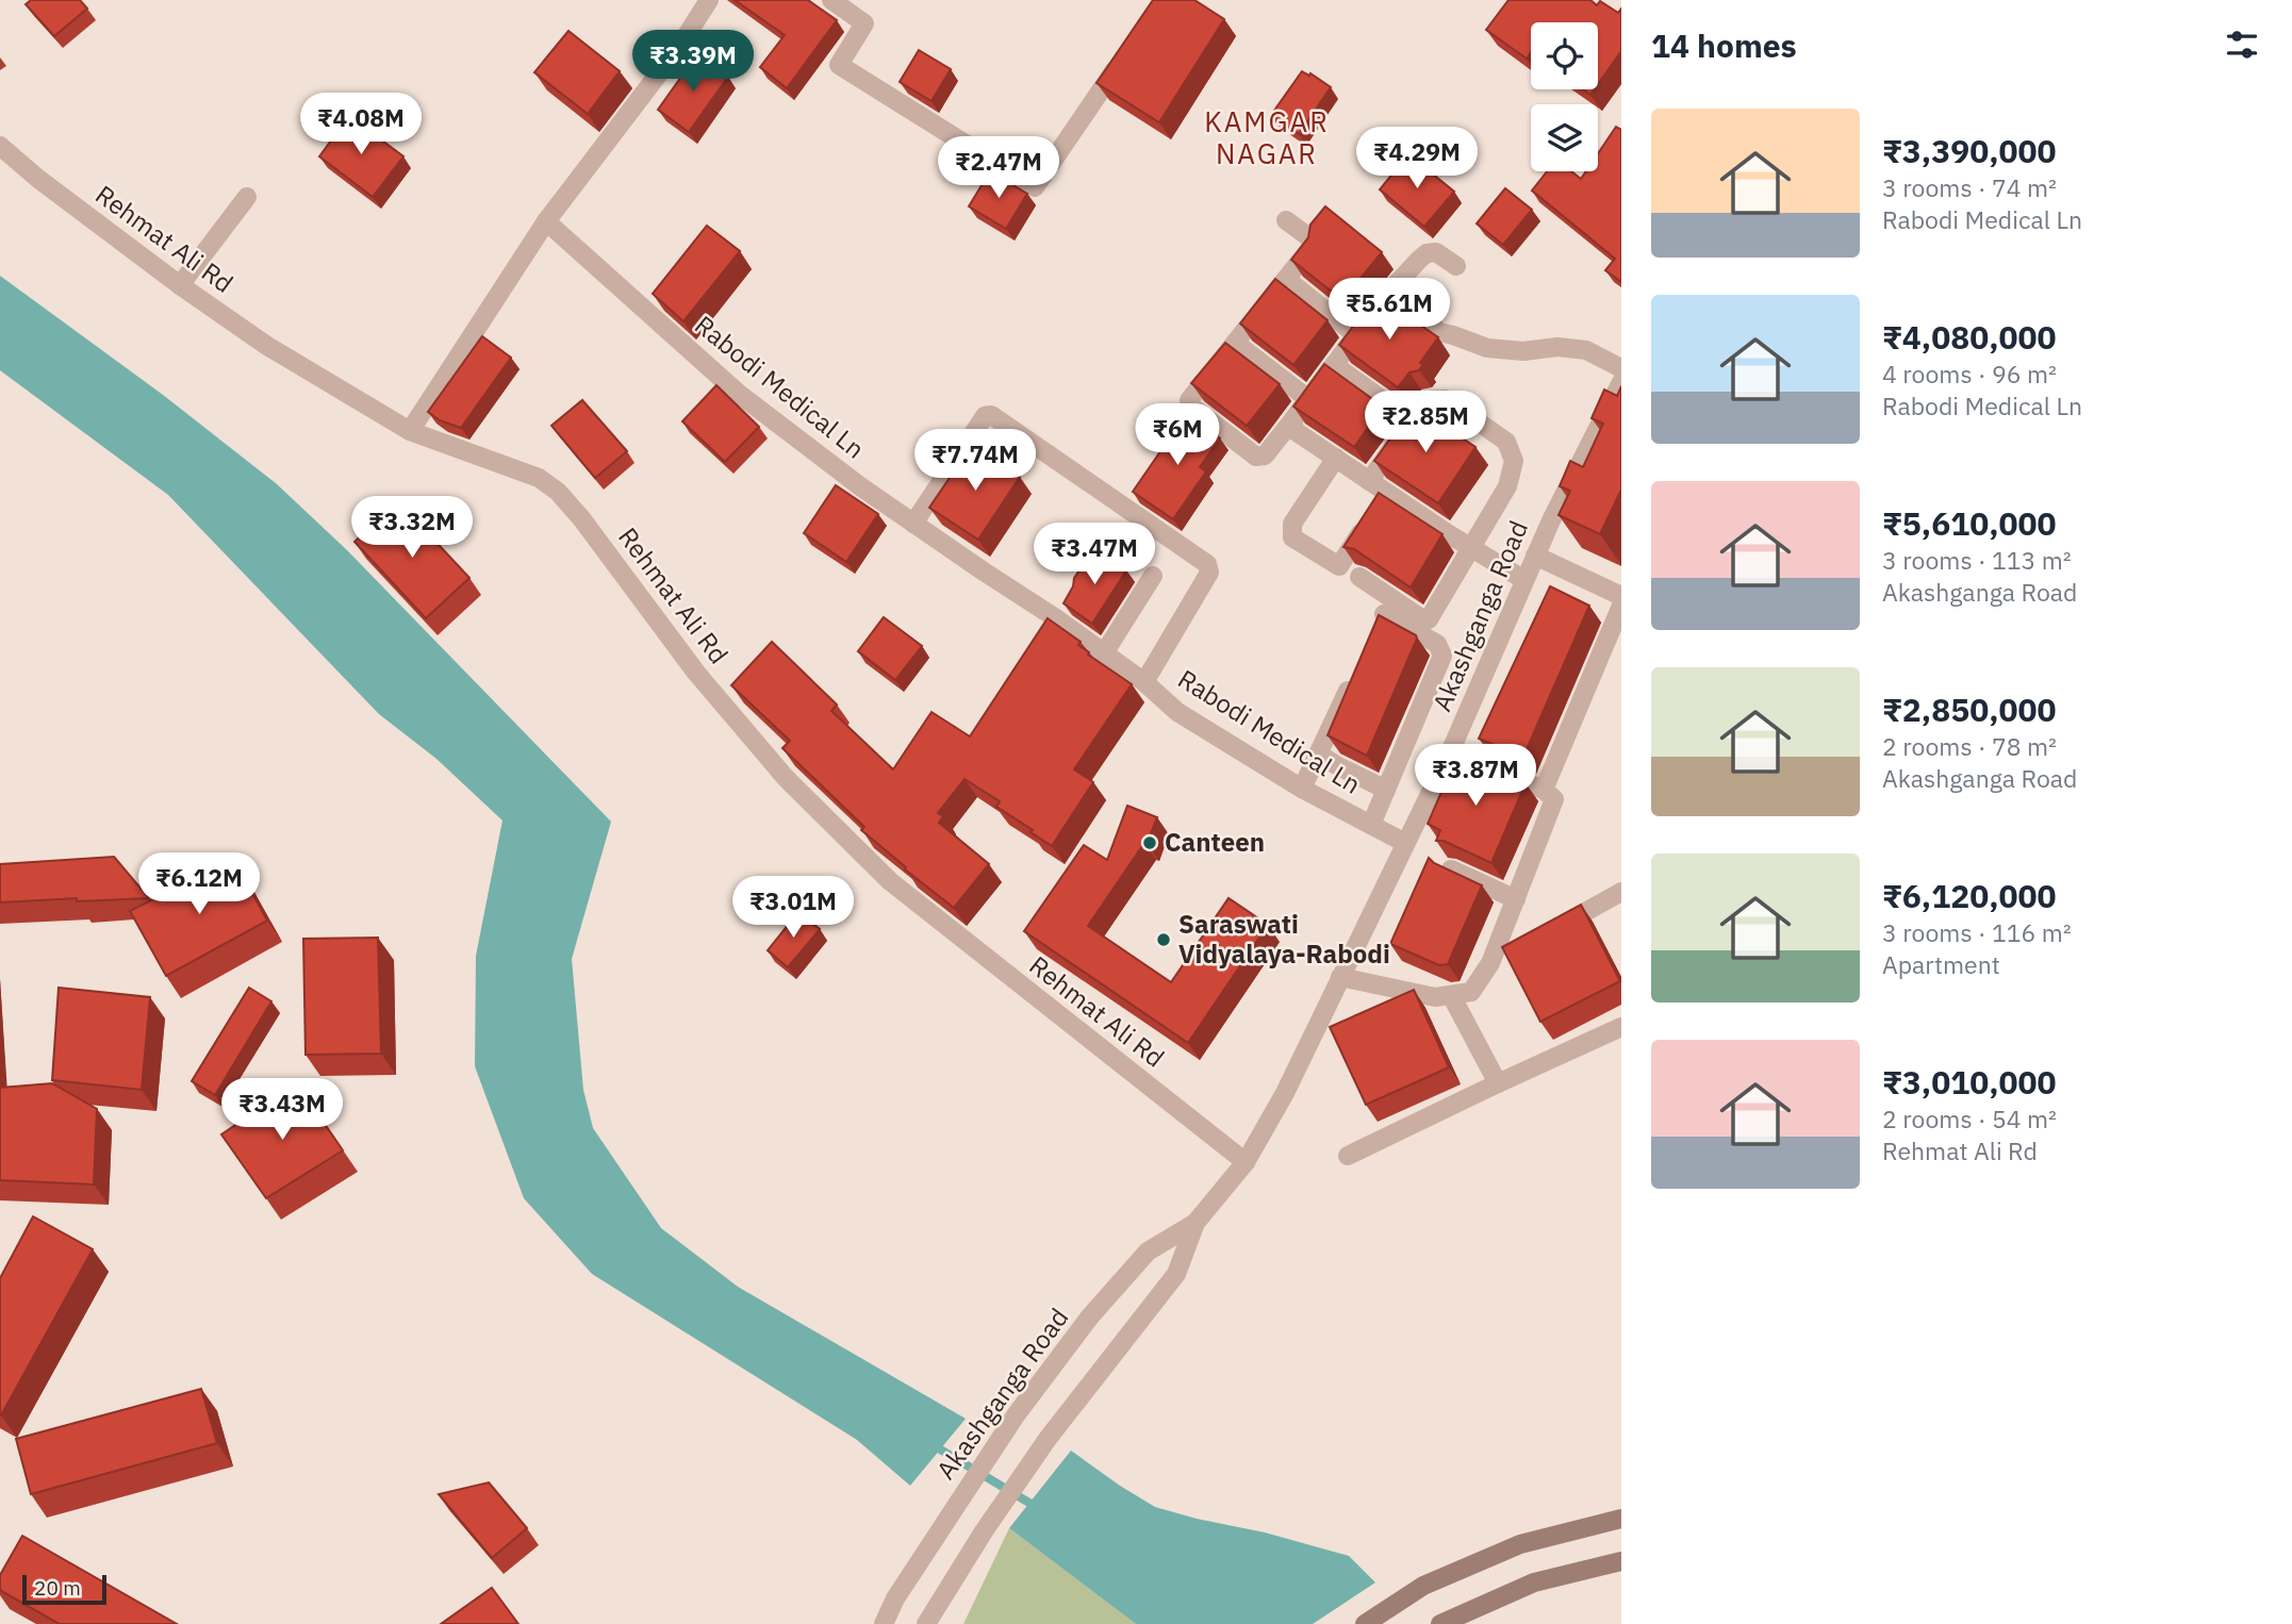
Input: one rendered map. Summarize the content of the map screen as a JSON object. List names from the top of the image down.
{
  "streets": {
    "street": ["Rehmat Ali Rd", "Rabodi Medical Ln", "Akashganga Road"]
  },
  "crossings": [
    ["Rehmat Ali Rd", "Akashganga Road"],
    ["Rabodi Medical Ln", "Akashganga Road"]
  ],
  "districts": ["KAMGAR NAGAR"],
  "places": ["Canteen", "Saraswati Vidyalaya-Rabodi"],
  "scale_bar": "20 m",
  "page": {
    "heading": "14 homes",
    "price": [
      "₹3.39M",
      "₹4.08M",
      "₹4.29M",
      "₹2.47M",
      "₹5.61M",
      "₹2.85M",
      "₹6M",
      "₹7.74M",
      "₹3.32M",
      "₹3.47M",
      "₹3.87M",
      "₹6.12M",
      "₹3.01M",
      "₹3.43M"
    ],
    "list": [
      {
        "name": "₹3,390,000",
        "note": "3 rooms · 74 m² · Rabodi Medical Ln"
      },
      {
        "name": "₹4,080,000",
        "note": "4 rooms · 96 m² · Rabodi Medical Ln"
      },
      {
        "name": "₹5,610,000",
        "note": "3 rooms · 113 m² · Akashganga Road"
      },
      {
        "name": "₹2,850,000",
        "note": "2 rooms · 78 m² · Akashganga Road"
      },
      {
        "name": "₹6,120,000",
        "note": "3 rooms · 116 m² · Apartment"
      },
      {
        "name": "₹3,010,000",
        "note": "2 rooms · 54 m² · Rehmat Ali Rd"
      }
    ],
    "scale": "20 m"
  }
}
